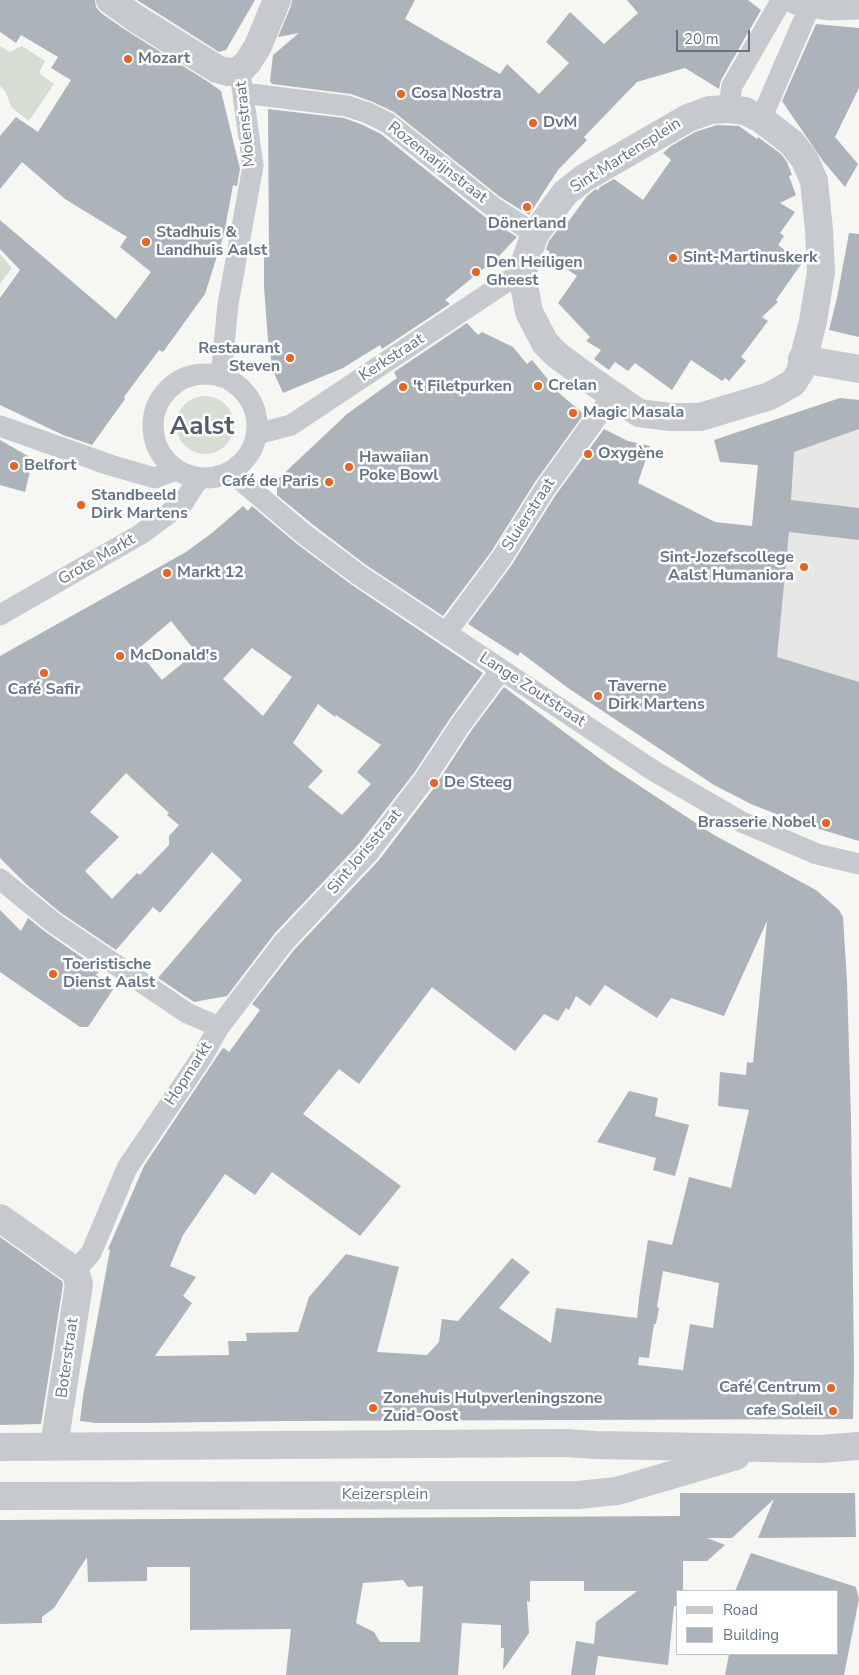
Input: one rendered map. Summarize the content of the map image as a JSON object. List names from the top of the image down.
{
  "streets": {
    "street": [
      "Molenstraat",
      "Sint Martensplein",
      "Rozemarijnstraat",
      "Kerkstraat",
      "Sluierstraat",
      "Grote Markt",
      "Lange Zoutstraat",
      "Sint Jorisstraat",
      "Hopmarkt",
      "Boterstraat",
      "Keizersplein"
    ]
  },
  "crossings": [
    ["Molenstraat", "Rozemarijnstraat"],
    ["Molenstraat", "Kerkstraat"],
    ["Molenstraat", "Grote Markt"],
    ["Molenstraat", "Lange Zoutstraat"],
    ["Sint Martensplein", "Rozemarijnstraat"],
    ["Sint Martensplein", "Kerkstraat"],
    ["Sint Martensplein", "Sluierstraat"],
    ["Kerkstraat", "Grote Markt"],
    ["Kerkstraat", "Lange Zoutstraat"],
    ["Sluierstraat", "Lange Zoutstraat"],
    ["Grote Markt", "Lange Zoutstraat"],
    ["Lange Zoutstraat", "Sint Jorisstraat"],
    ["Sint Jorisstraat", "Hopmarkt"],
    ["Hopmarkt", "Boterstraat"],
    ["Boterstraat", "Keizersplein"]
  ],
  "districts": ["Aalst"],
  "places": [
    "Mozart",
    "Cosa Nostra",
    "DvM",
    "Dönerland",
    "Stadhuis & Landhuis Aalst",
    "Sint-Martinuskerk",
    "Den Heiligen Gheest",
    "Restaurant Steven",
    "Crelan",
    "'t Filetpurken",
    "Magic Masala",
    "Oxygène",
    "Belfort",
    "Hawaiian Poke Bowl",
    "Café de Paris",
    "Standbeeld Dirk Martens",
    "Sint-Jozefscollege Aalst Humaniora",
    "Markt 12",
    "McDonald's",
    "Café Safir",
    "Taverne Dirk Martens",
    "De Steeg",
    "Brasserie Nobel",
    "Toeristische Dienst Aalst",
    "Café Centrum",
    "Zonehuis Hulpverleningszone Zuid-Oost",
    "cafe Soleil"
  ],
  "legend": ["Road", "Building"],
  "scale_bar": "20 m"
}
